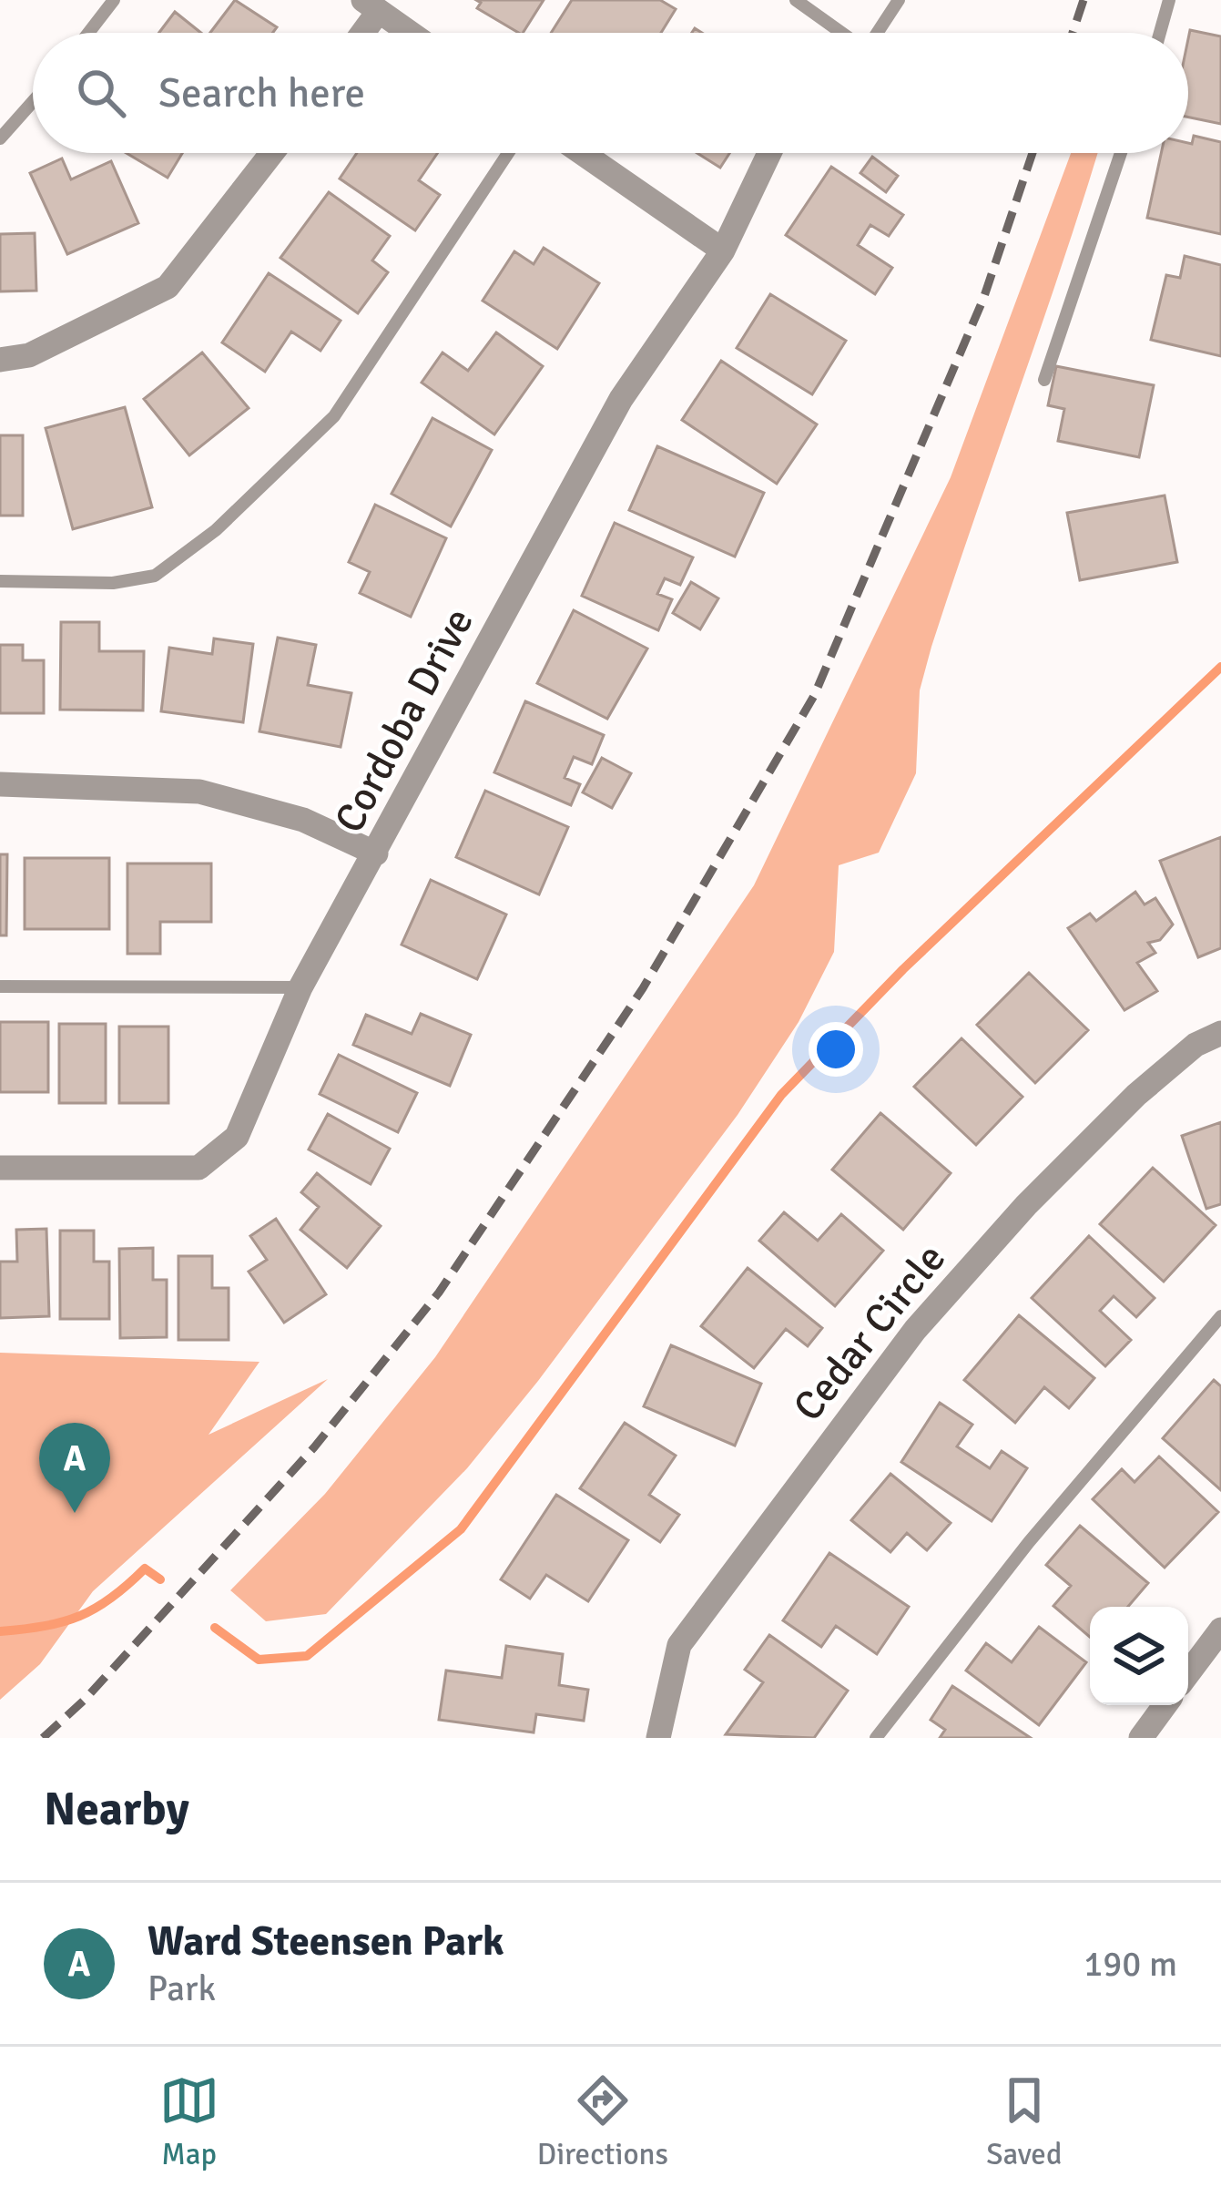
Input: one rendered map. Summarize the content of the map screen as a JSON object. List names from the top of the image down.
{
  "streets": {
    "street": ["Cordoba Drive", "Cedar Circle"]
  },
  "page": {
    "search": "Search here",
    "pins": "A",
    "heading": "Nearby",
    "list": [
      {
        "mark": "A",
        "name": "Ward Steensen Park",
        "note": "Park",
        "value": "190 m"
      }
    ],
    "nav": ["Map", "Directions", "Saved"]
  }
}
